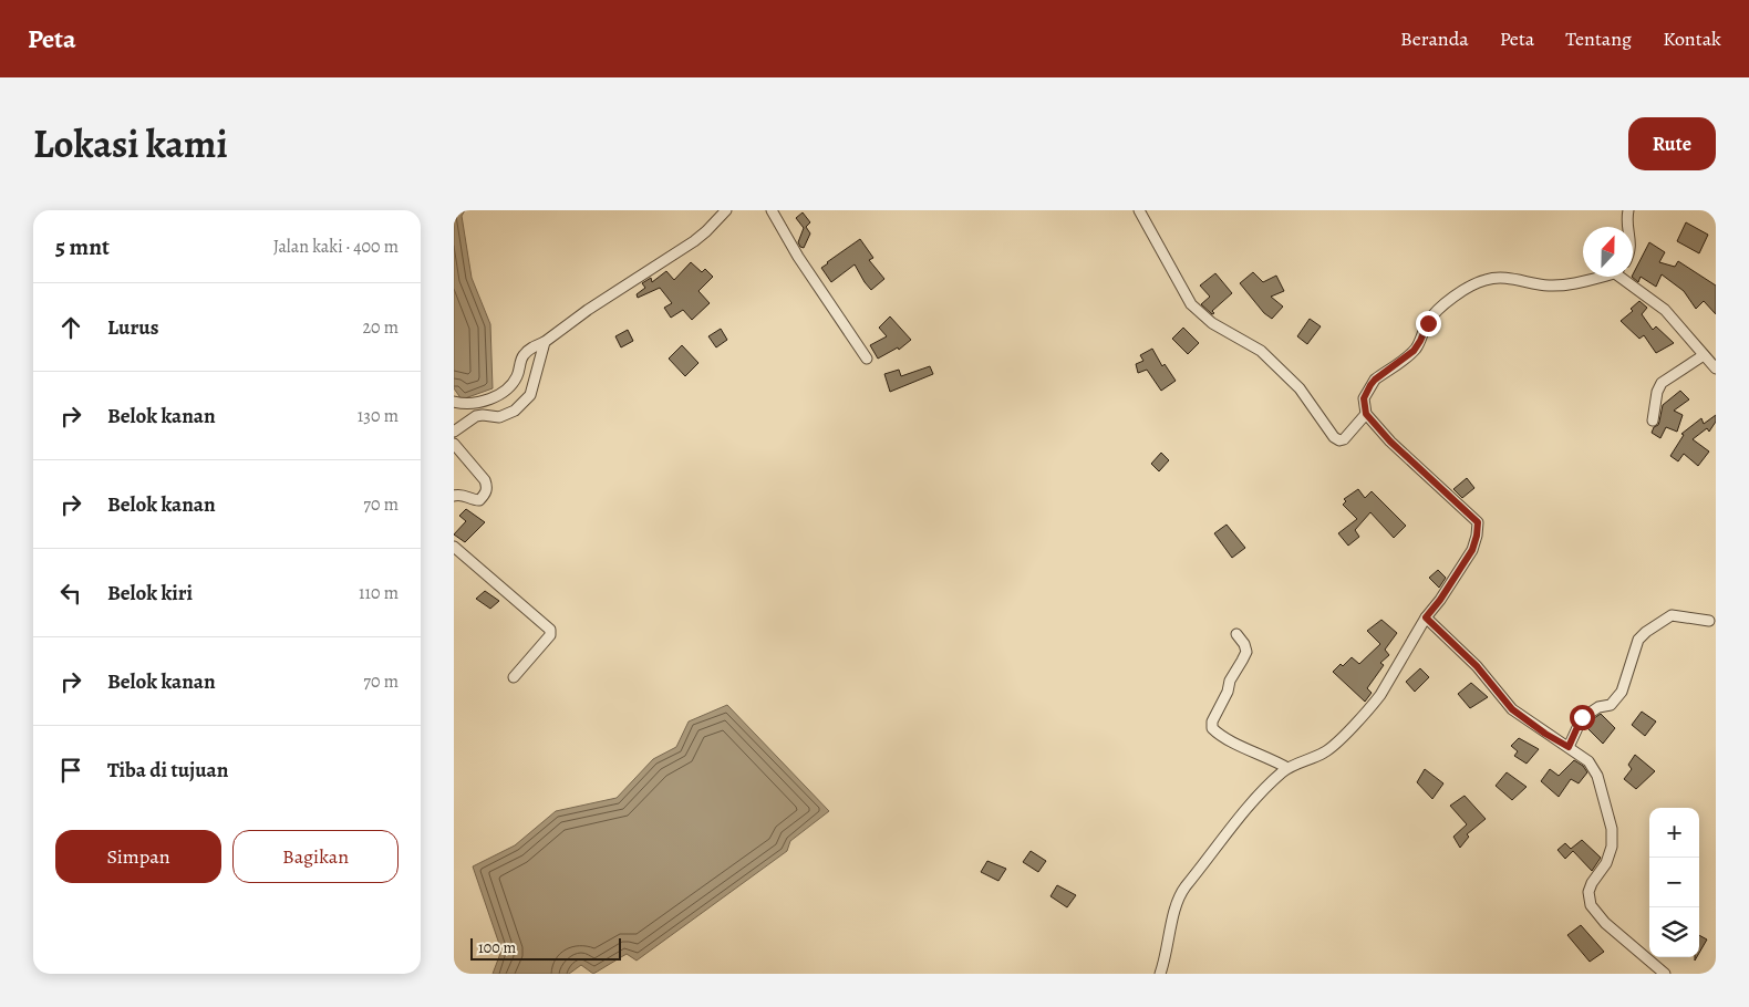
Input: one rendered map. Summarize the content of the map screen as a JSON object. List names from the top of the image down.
{
  "scale_bar": "100 m",
  "north": "top",
  "page": {
    "header": "Peta",
    "nav": [
      "Beranda",
      "Peta",
      "Tentang",
      "Kontak"
    ],
    "title": "Lokasi kami",
    "buttons": [
      "Rute",
      ["Simpan", "Bagikan"]
    ],
    "heading": ["5 mnt", "Jalan kaki · 400 m"],
    "list": [
      ["Lurus", "20 m"],
      ["Belok kanan", "130 m"],
      ["Belok kanan", "70 m"],
      ["Belok kiri", "110 m"],
      ["Belok kanan", "70 m"],
      "Tiba di tujuan"
    ],
    "map_buttons": ["+", "−"],
    "scale": "100 m"
  }
}
